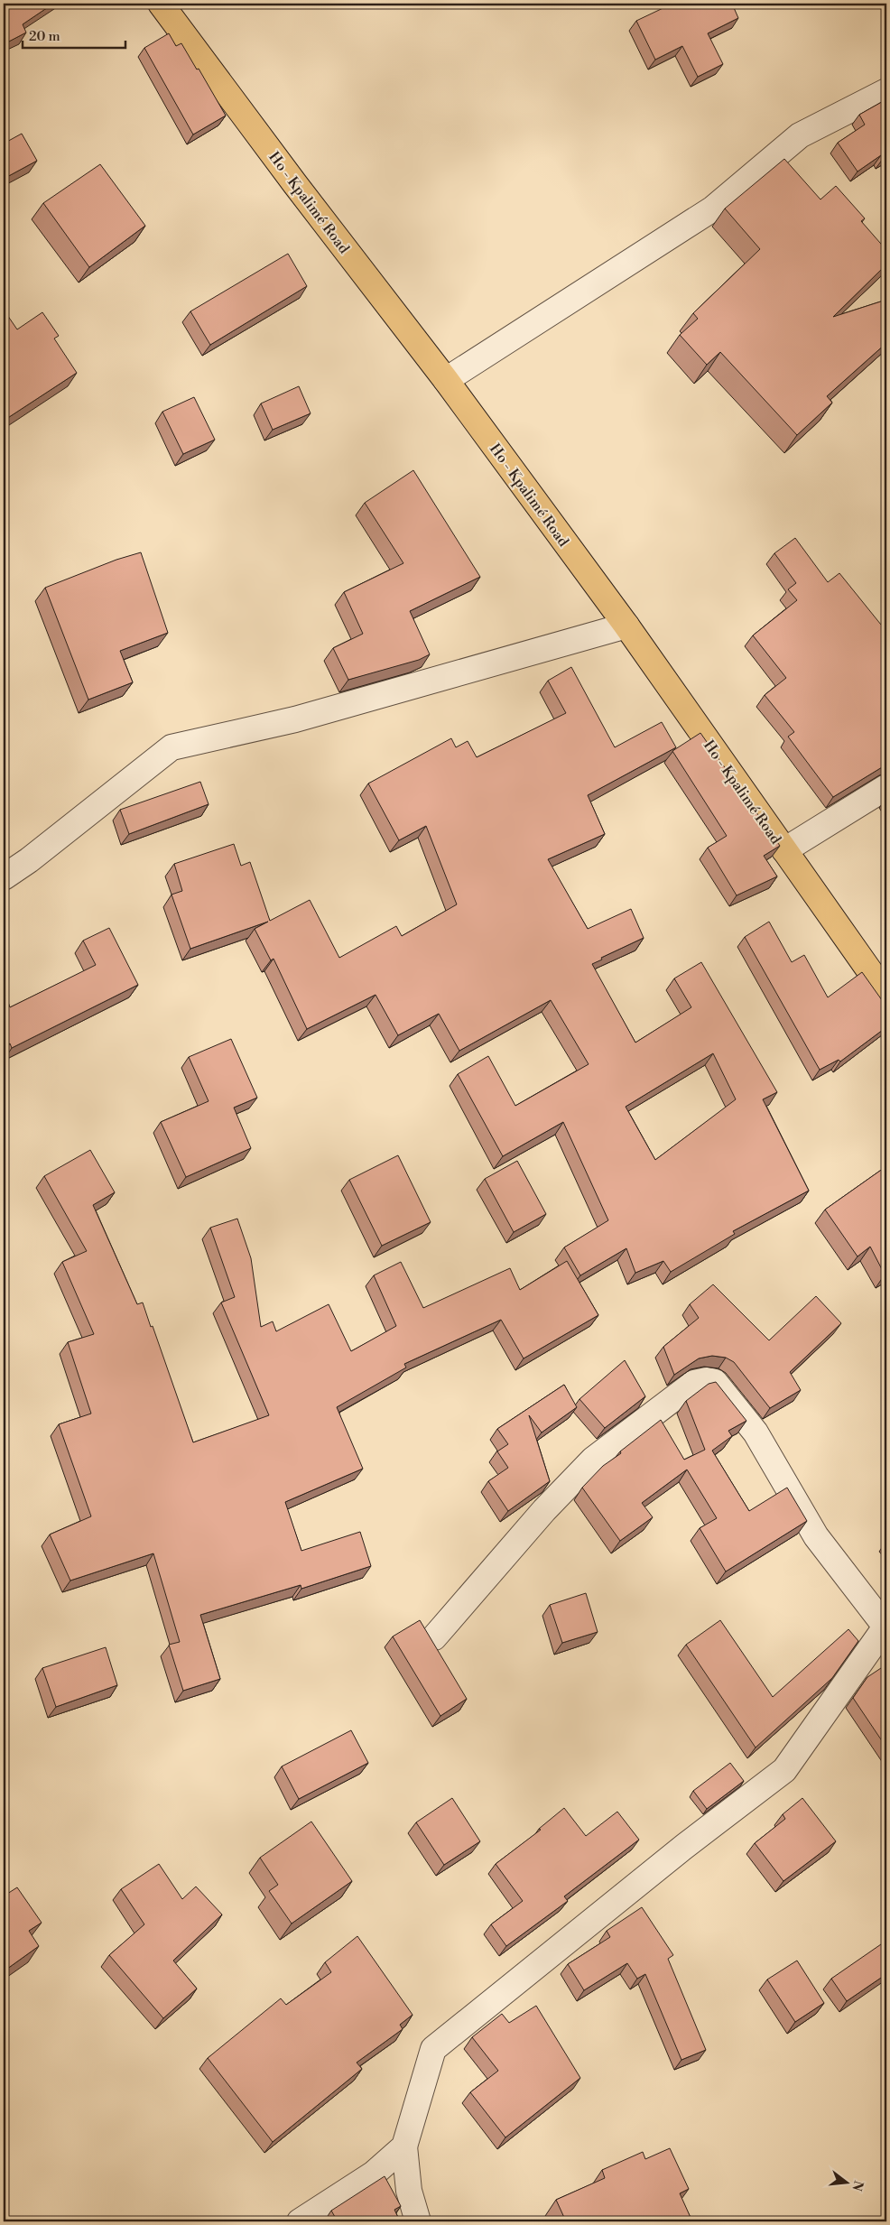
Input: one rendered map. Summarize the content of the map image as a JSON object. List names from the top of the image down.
{
  "streets": {
    "main road": ["Ho - Kpalimé Road"]
  },
  "scale_bar": "20 m",
  "north": "right"
}
